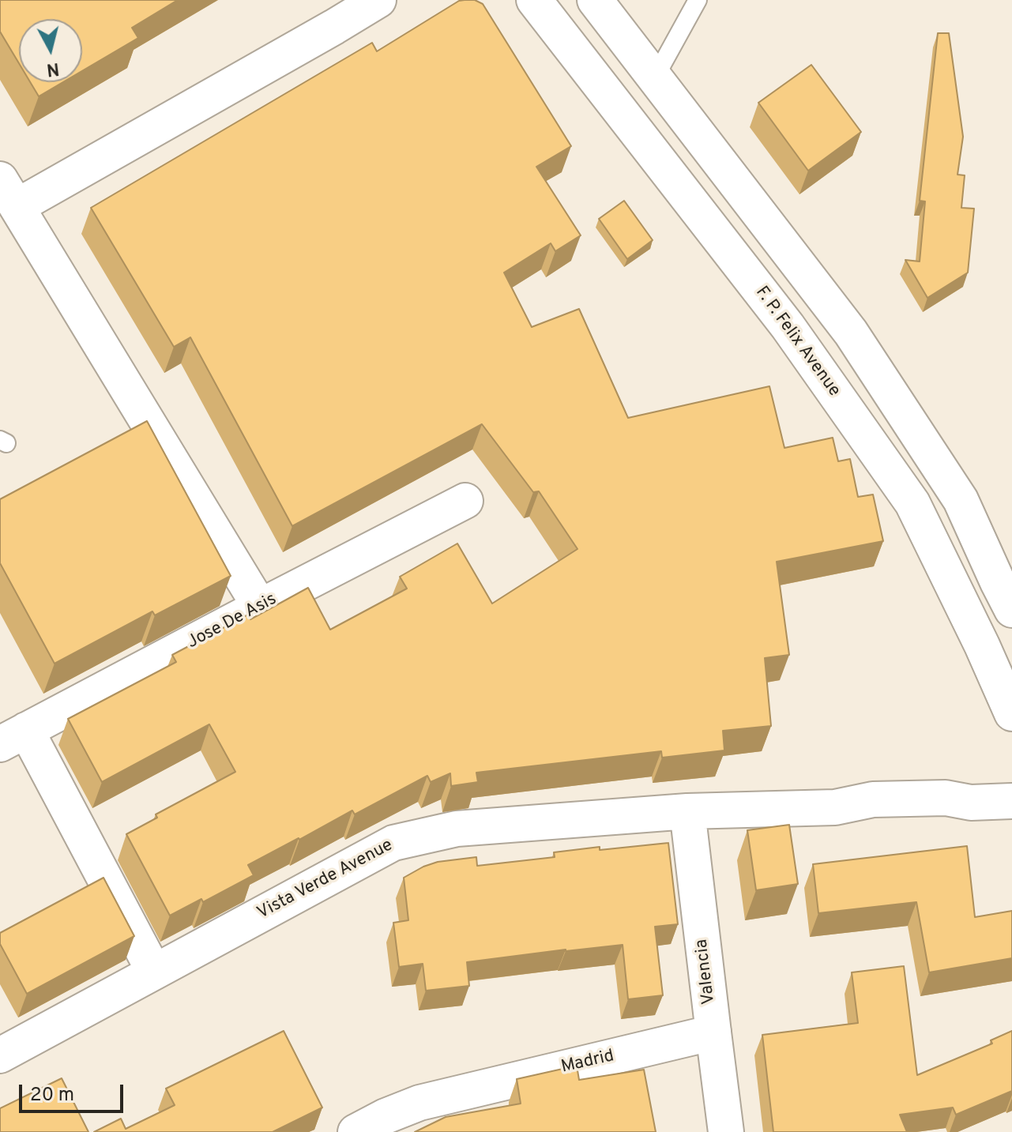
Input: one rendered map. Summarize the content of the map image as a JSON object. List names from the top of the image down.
{
  "streets": {
    "street": [
      "F. P. Felix Avenue",
      "Jose De Asis",
      "Vista Verde Avenue",
      "Valencia",
      "Madrid"
    ]
  },
  "crossings": [
    ["Vista Verde Avenue", "Valencia"],
    ["Valencia", "Madrid"]
  ],
  "scale_bar": "20 m",
  "north": "bottom"
}
